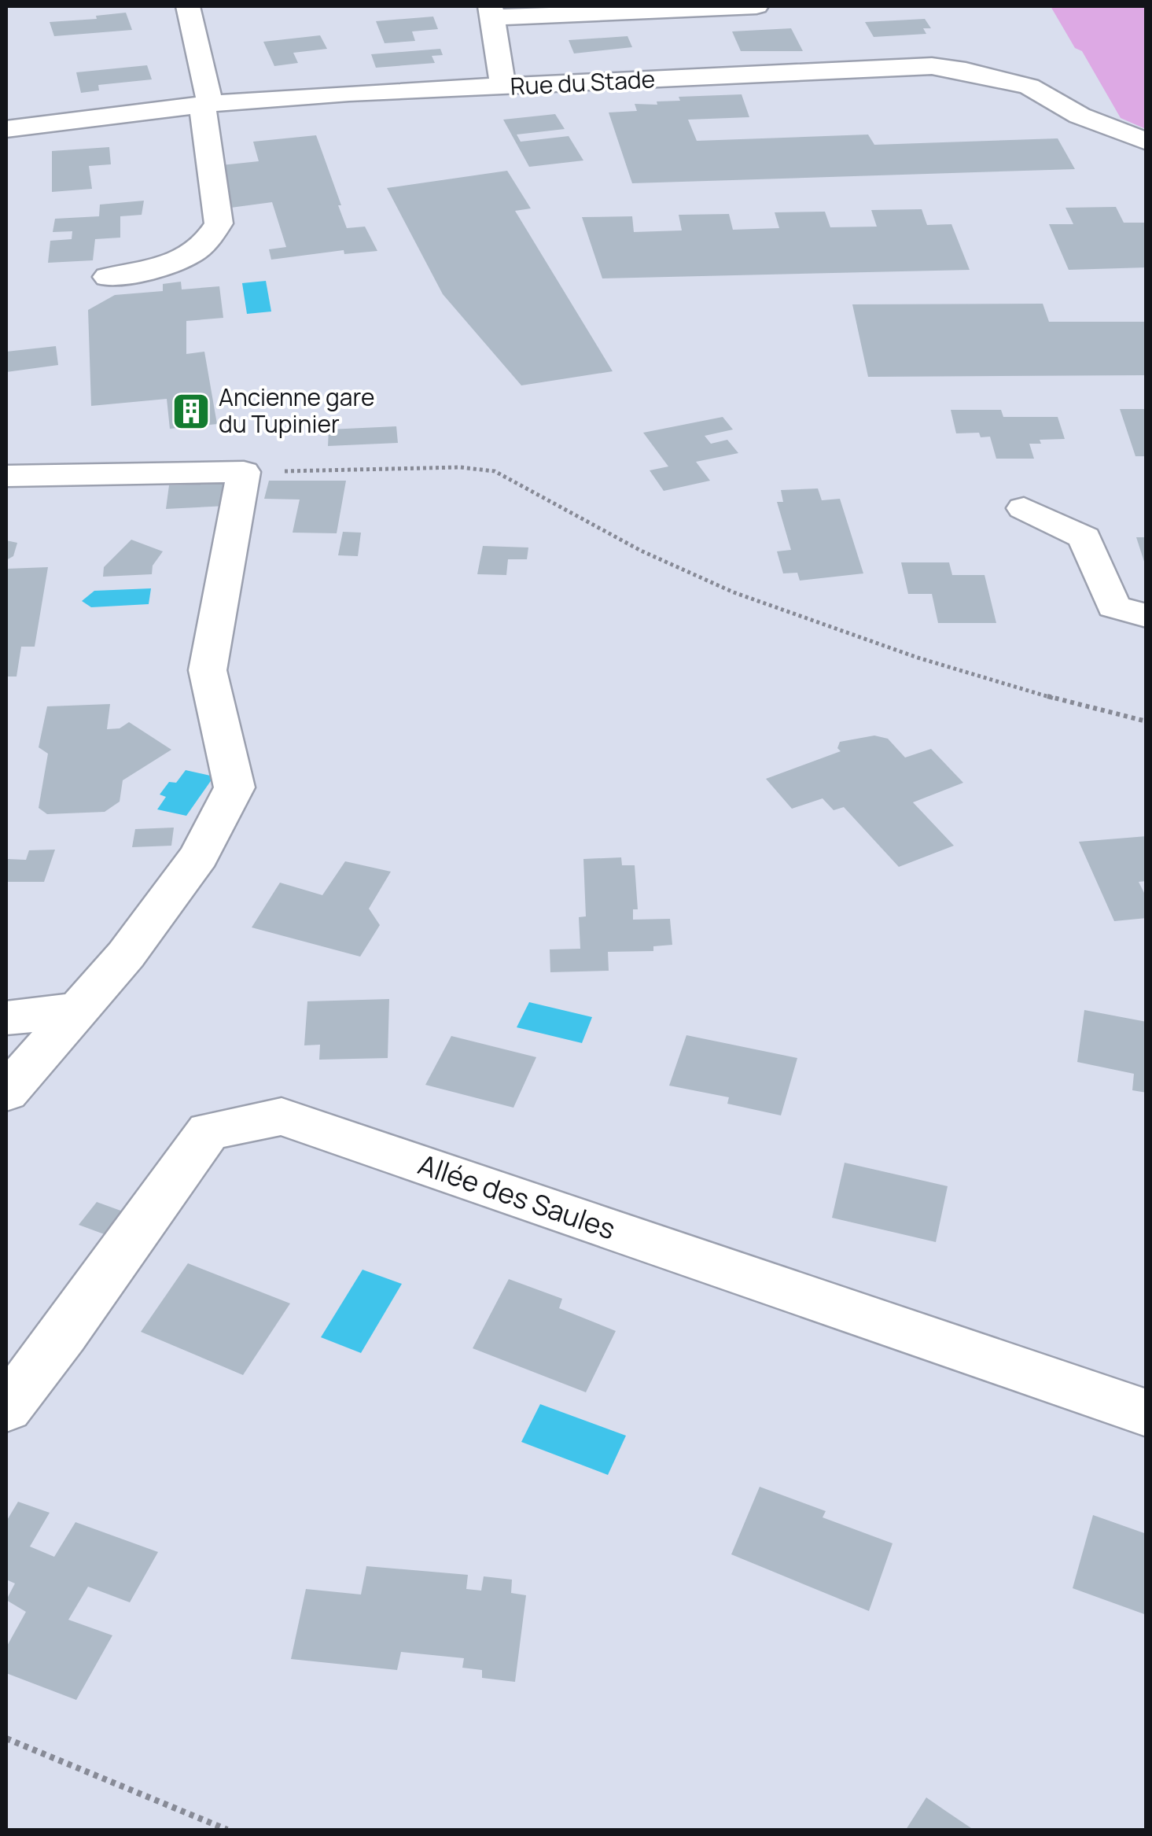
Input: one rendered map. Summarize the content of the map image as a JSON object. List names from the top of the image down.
{
  "streets": {
    "street": ["Rue du Stade", "Allée des Saules"]
  },
  "places": {
    "building": ["Ancienne gare du Tupinier"]
  }
}
